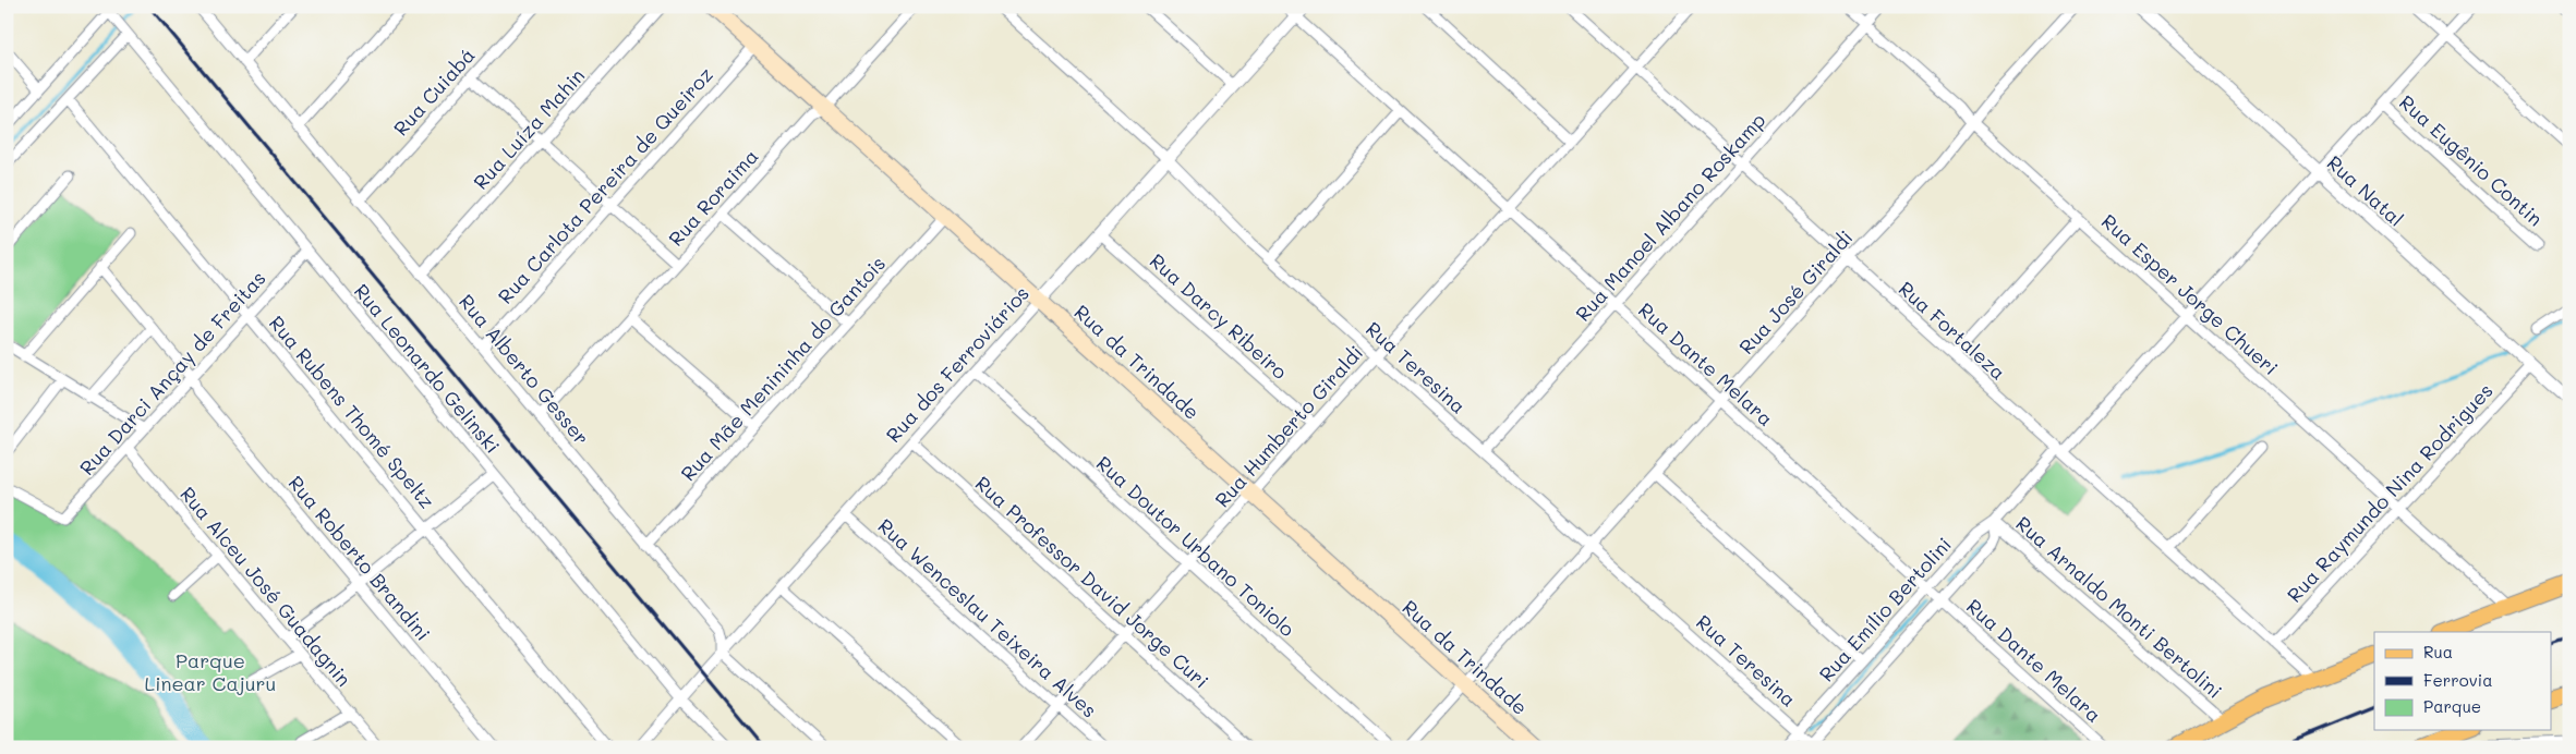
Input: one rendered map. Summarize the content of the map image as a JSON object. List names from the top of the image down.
{
  "streets": {
    "main road": ["Rua da Trindade"],
    "street": [
      "Rua Cuiabá",
      "Rua Luíza Mahin",
      "Rua Eugênio Contin",
      "Rua Carlota Pereira de Queiroz",
      "Rua Natal",
      "Rua Roraima",
      "Rua Manoel Albano Roskamp",
      "Rua José Giraldi",
      "Rua Esper Jorge Chueri",
      "Rua Darcy Ribeiro",
      "Rua Fortaleza",
      "Rua dos Ferroviários",
      "Rua Dante Melara",
      "Rua Teresina",
      "Rua Leonardo Gelinski",
      "Rua Mãe Menininha do Gantois",
      "Rua Alberto Gesser",
      "Rua Darci Ançay de Freitas",
      "Rua Rubens Thomé Speltz",
      "Rua Humberto Giraldi",
      "Rua Raymundo Nina Rodrigues",
      "Rua Doutor Urbano Toniolo",
      "Rua Roberto Brandini",
      "Rua Professor David Jorge Curi",
      "Rua Alceu José Guadagnin",
      "Rua Arnaldo Monti Bertolini",
      "Rua Emílio Bertolini",
      "Rua Wenceslau Teixeira Alves"
    ]
  },
  "crossings": [
    ["Rua Cuiabá", "Rua Alberto Gesser"],
    ["Rua Luíza Mahin", "Rua Alberto Gesser"],
    ["Rua Eugênio Contin", "Rua Emílio Bertolini"],
    ["Rua Carlota Pereira de Queiroz", "Rua da Trindade"],
    ["Rua Carlota Pereira de Queiroz", "Rua Alberto Gesser"],
    ["Rua Natal", "Rua Raymundo Nina Rodrigues"],
    ["Rua Natal", "Rua Emílio Bertolini"],
    ["Rua Roraima", "Rua da Trindade"],
    ["Rua Roraima", "Rua Alberto Gesser"],
    ["Rua Manoel Albano Roskamp", "Rua Esper Jorge Chueri"],
    ["Rua Manoel Albano Roskamp", "Rua Fortaleza"],
    ["Rua Manoel Albano Roskamp", "Rua Dante Melara"],
    ["Rua Manoel Albano Roskamp", "Rua Teresina"],
    ["Rua José Giraldi", "Rua Esper Jorge Chueri"],
    ["Rua José Giraldi", "Rua Fortaleza"],
    ["Rua José Giraldi", "Rua da Trindade"],
    ["Rua José Giraldi", "Rua Dante Melara"],
    ["Rua José Giraldi", "Rua Teresina"],
    ["Rua Esper Jorge Chueri", "Rua Raymundo Nina Rodrigues"],
    ["Rua Esper Jorge Chueri", "Rua Emílio Bertolini"],
    ["Rua Darcy Ribeiro", "Rua dos Ferroviários"],
    ["Rua Darcy Ribeiro", "Rua Humberto Giraldi"],
    ["Rua Fortaleza", "Rua Humberto Giraldi"],
    ["Rua Fortaleza", "Rua Raymundo Nina Rodrigues"],
    ["Rua Fortaleza", "Rua Emílio Bertolini"],
    ["Rua da Trindade", "Rua dos Ferroviários"],
    ["Rua da Trindade", "Rua Mãe Menininha do Gantois"],
    ["Rua da Trindade", "Rua Humberto Giraldi"],
    ["Rua dos Ferroviários", "Rua Dante Melara"],
    ["Rua dos Ferroviários", "Rua Teresina"],
    ["Rua dos Ferroviários", "Rua Leonardo Gelinski"],
    ["Rua dos Ferroviários", "Rua Alberto Gesser"],
    ["Rua dos Ferroviários", "Rua Doutor Urbano Toniolo"],
    ["Rua dos Ferroviários", "Rua Professor David Jorge Curi"],
    ["Rua dos Ferroviários", "Rua Wenceslau Teixeira Alves"],
    ["Rua Dante Melara", "Rua Humberto Giraldi"],
    ["Rua Dante Melara", "Rua Emílio Bertolini"],
    ["Rua Teresina", "Rua Humberto Giraldi"],
    ["Rua Teresina", "Rua Emílio Bertolini"],
    ["Rua Leonardo Gelinski", "Rua Darci Ançay de Freitas"],
    ["Rua Mãe Menininha do Gantois", "Rua Alberto Gesser"],
    ["Rua Darci Ançay de Freitas", "Rua Rubens Thomé Speltz"],
    ["Rua Darci Ançay de Freitas", "Rua Roberto Brandini"],
    ["Rua Darci Ançay de Freitas", "Rua Alceu José Guadagnin"],
    ["Rua Humberto Giraldi", "Rua Doutor Urbano Toniolo"],
    ["Rua Humberto Giraldi", "Rua Professor David Jorge Curi"],
    ["Rua Humberto Giraldi", "Rua Wenceslau Teixeira Alves"],
    ["Rua Arnaldo Monti Bertolini", "Rua Emílio Bertolini"]
  ],
  "parks": ["Parque Linear Cajuru"],
  "legend": ["Rua", "Ferrovia", "Parque"]
}
